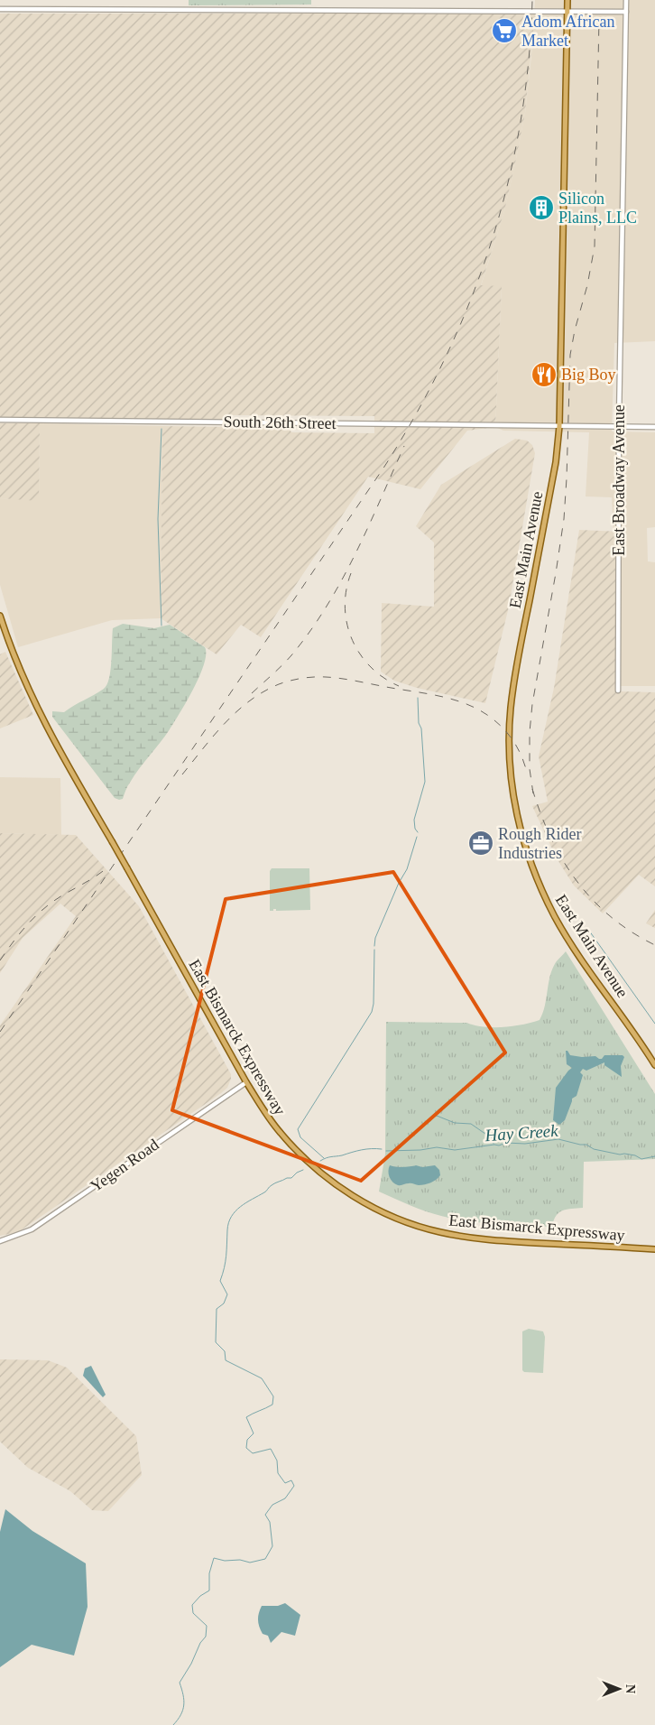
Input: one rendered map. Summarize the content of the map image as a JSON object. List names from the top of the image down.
{
  "streets": {
    "main road": ["East Main Avenue", "East Bismarck Expressway"],
    "street": ["South 26th Street", "East Broadway Avenue", "Yegen Road"]
  },
  "crossings": [
    ["South 26th Street", "East Broadway Avenue"],
    ["South 26th Street", "East Main Avenue"],
    ["East Bismarck Expressway", "Yegen Road"]
  ],
  "water": ["Hay Creek"],
  "places": {
    "supermarket": ["Adom African Market"],
    "building": ["Silicon Plains, LLC"],
    "restaurant": ["Big Boy"],
    "office": ["Rough Rider Industries"]
  },
  "north": "right"
}
